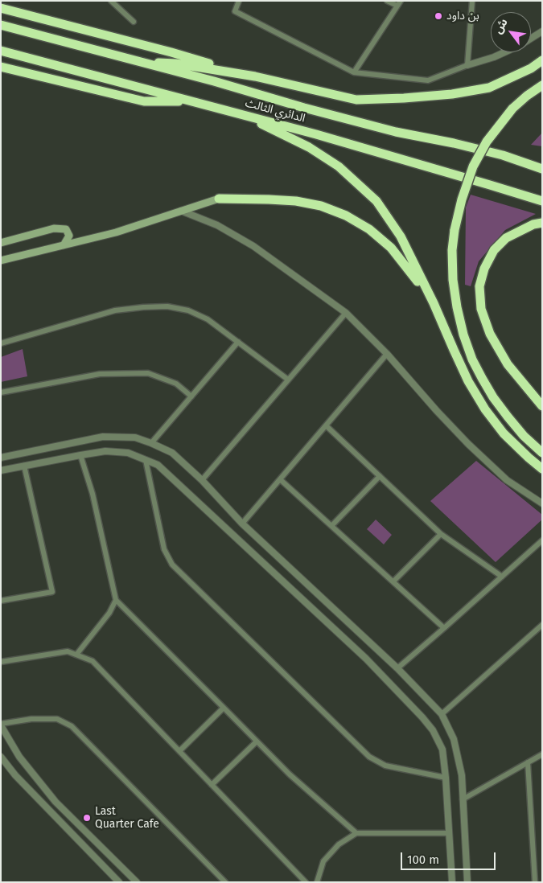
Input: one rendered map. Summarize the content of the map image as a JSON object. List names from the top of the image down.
{
  "streets": {
    "highway": ["الدائري الثالث"]
  },
  "places": ["بن داود", "Last Quarter Cafe"],
  "scale_bar": "100 m",
  "north": "top left"
}
